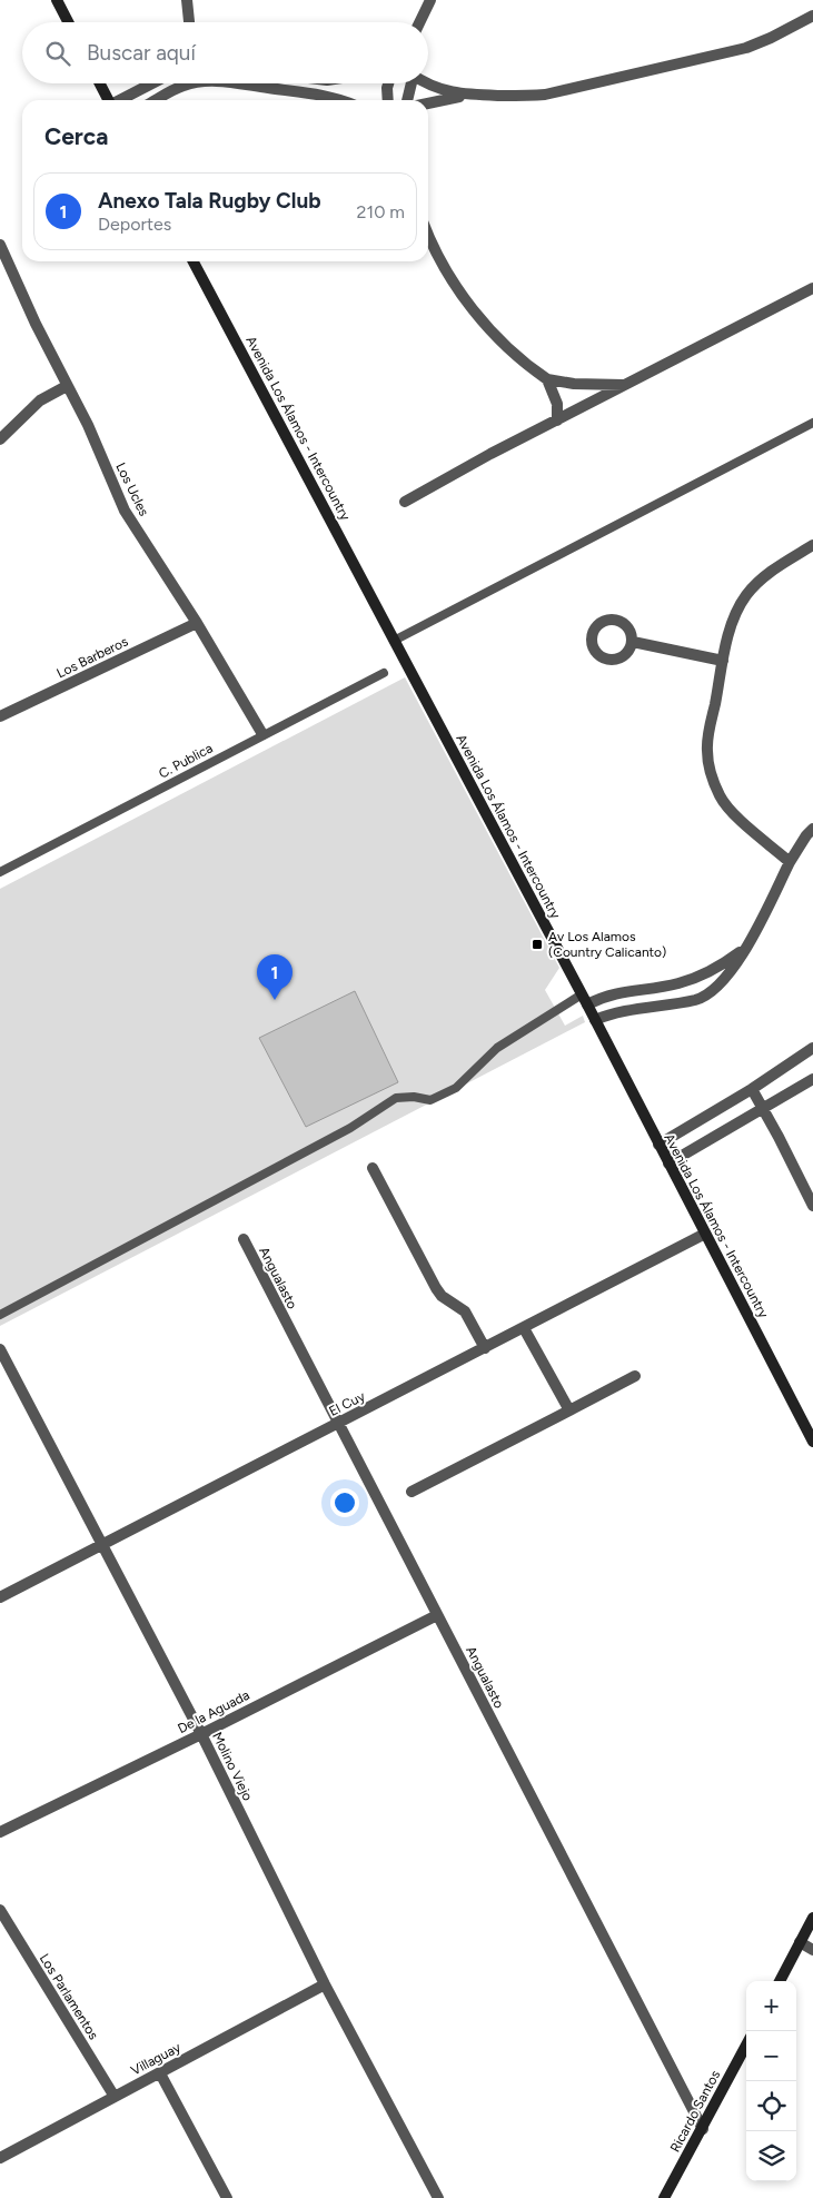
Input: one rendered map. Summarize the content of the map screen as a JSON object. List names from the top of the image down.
{
  "streets": {
    "main road": ["Avenida Los Álamos - Intercountry", "Ricardo Santos"],
    "street": [
      "Los Ucles",
      "Los Barberos",
      "Angualasto",
      "El Cuy",
      "De la Aguada",
      "Molino Viejo",
      "Los Parlamentos",
      "Villaguay"
    ],
    "lane": ["C. Publica"]
  },
  "crossings": [
    ["Avenida Los Álamos - Intercountry", "El Cuy"],
    ["Los Ucles", "Los Barberos"],
    ["Los Ucles", "C. Publica"],
    ["Angualasto", "El Cuy"],
    ["Angualasto", "De la Aguada"],
    ["Angualasto", "Ricardo Santos"],
    ["El Cuy", "Molino Viejo"],
    ["De la Aguada", "Molino Viejo"],
    ["Molino Viejo", "Villaguay"],
    ["Los Parlamentos", "Villaguay"]
  ],
  "places": {
    "transit": ["Av Los Alamos (Country Calicanto)"]
  },
  "page": {
    "search": "Buscar aquí",
    "heading": "Cerca",
    "list": [
      {
        "mark": "1",
        "name": "Anexo Tala Rugby Club",
        "note": "Deportes",
        "value": "210 m"
      }
    ],
    "pins": "1",
    "map_buttons": ["+", "−"]
  }
}
